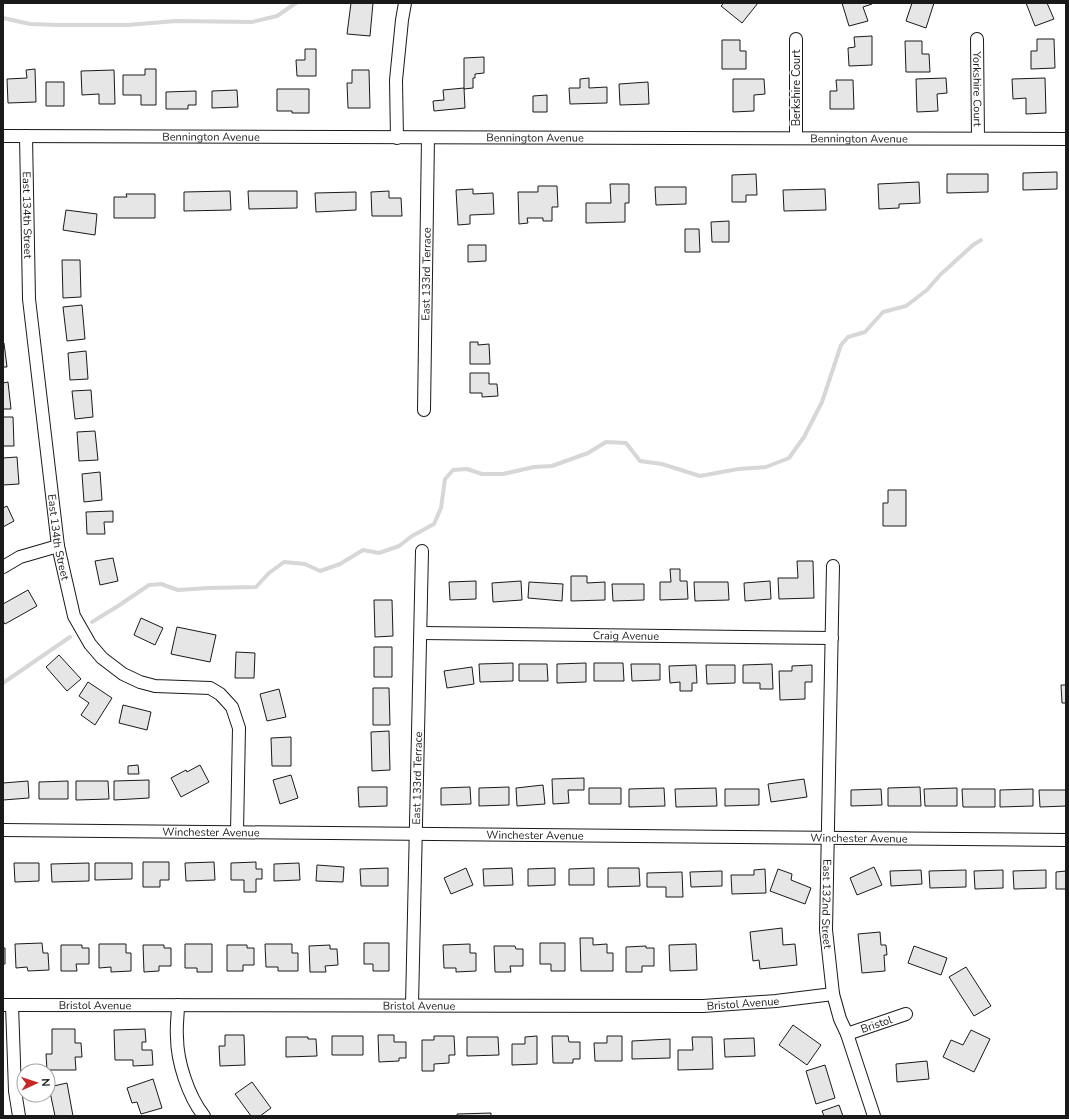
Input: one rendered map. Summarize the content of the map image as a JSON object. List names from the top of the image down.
{
  "streets": {
    "street": [
      "Berkshire Court",
      "Yorkshire Court",
      "Bennington Avenue",
      "East 134th Street",
      "East 133rd Terrace",
      "Craig Avenue",
      "Winchester Avenue",
      "East 132nd Street",
      "Bristol Avenue",
      "Bristol"
    ]
  },
  "crossings": [
    ["Berkshire Court", "Bennington Avenue"],
    ["Yorkshire Court", "Bennington Avenue"],
    ["Bennington Avenue", "East 134th Street"],
    ["Bennington Avenue", "East 133rd Terrace"],
    ["East 134th Street", "Winchester Avenue"],
    ["East 133rd Terrace", "Craig Avenue"],
    ["East 133rd Terrace", "Winchester Avenue"],
    ["East 133rd Terrace", "Bristol Avenue"],
    ["Craig Avenue", "East 132nd Street"],
    ["Winchester Avenue", "East 132nd Street"],
    ["East 132nd Street", "Bristol Avenue"],
    ["East 132nd Street", "Bristol"]
  ],
  "north": "right"
}
